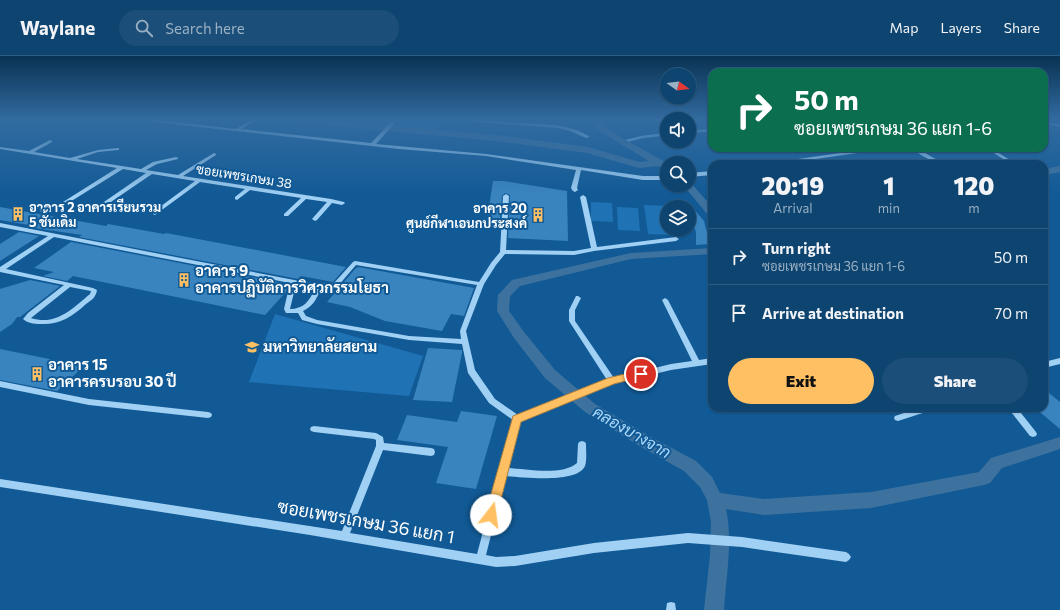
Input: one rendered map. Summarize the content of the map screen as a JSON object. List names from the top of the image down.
{
  "streets": {
    "street": ["ซอยเพชรเกษม 38", "ซอยเพชรเกษม 36 แยก 1"]
  },
  "water": ["คลองบางจาก"],
  "places": {
    "building": [
      "อาคาร 2 อาคารเรียนรวม 5 ชั้นเดิม",
      "อาคาร 20 ศูนย์กีฬาเอนกประสงค์",
      "อาคาร 9 อาคารปฏิบัติการวิศวกรรมโยธา",
      "อาคาร 15 อาคารครบรอบ 30 ปี"
    ],
    "school or university": ["มหาวิทยาลัยสยาม"]
  },
  "north": "right",
  "page": {
    "header": "Waylane",
    "search": "Search here",
    "nav": ["Map", "Layers", "Share"],
    "turn": ["50 m", "ซอยเพชรเกษม 36 แยก 1-6"],
    "eta": [
      "20:19",
      "Arrival",
      "1",
      "min",
      "120",
      "m"
    ],
    "list": [
      {
        "name": "Turn right",
        "note": "ซอยเพชรเกษม 36 แยก 1-6",
        "value": "50 m"
      },
      {
        "name": "Arrive at destination",
        "value": "70 m"
      }
    ],
    "buttons": ["Exit", "Share"]
  }
}
